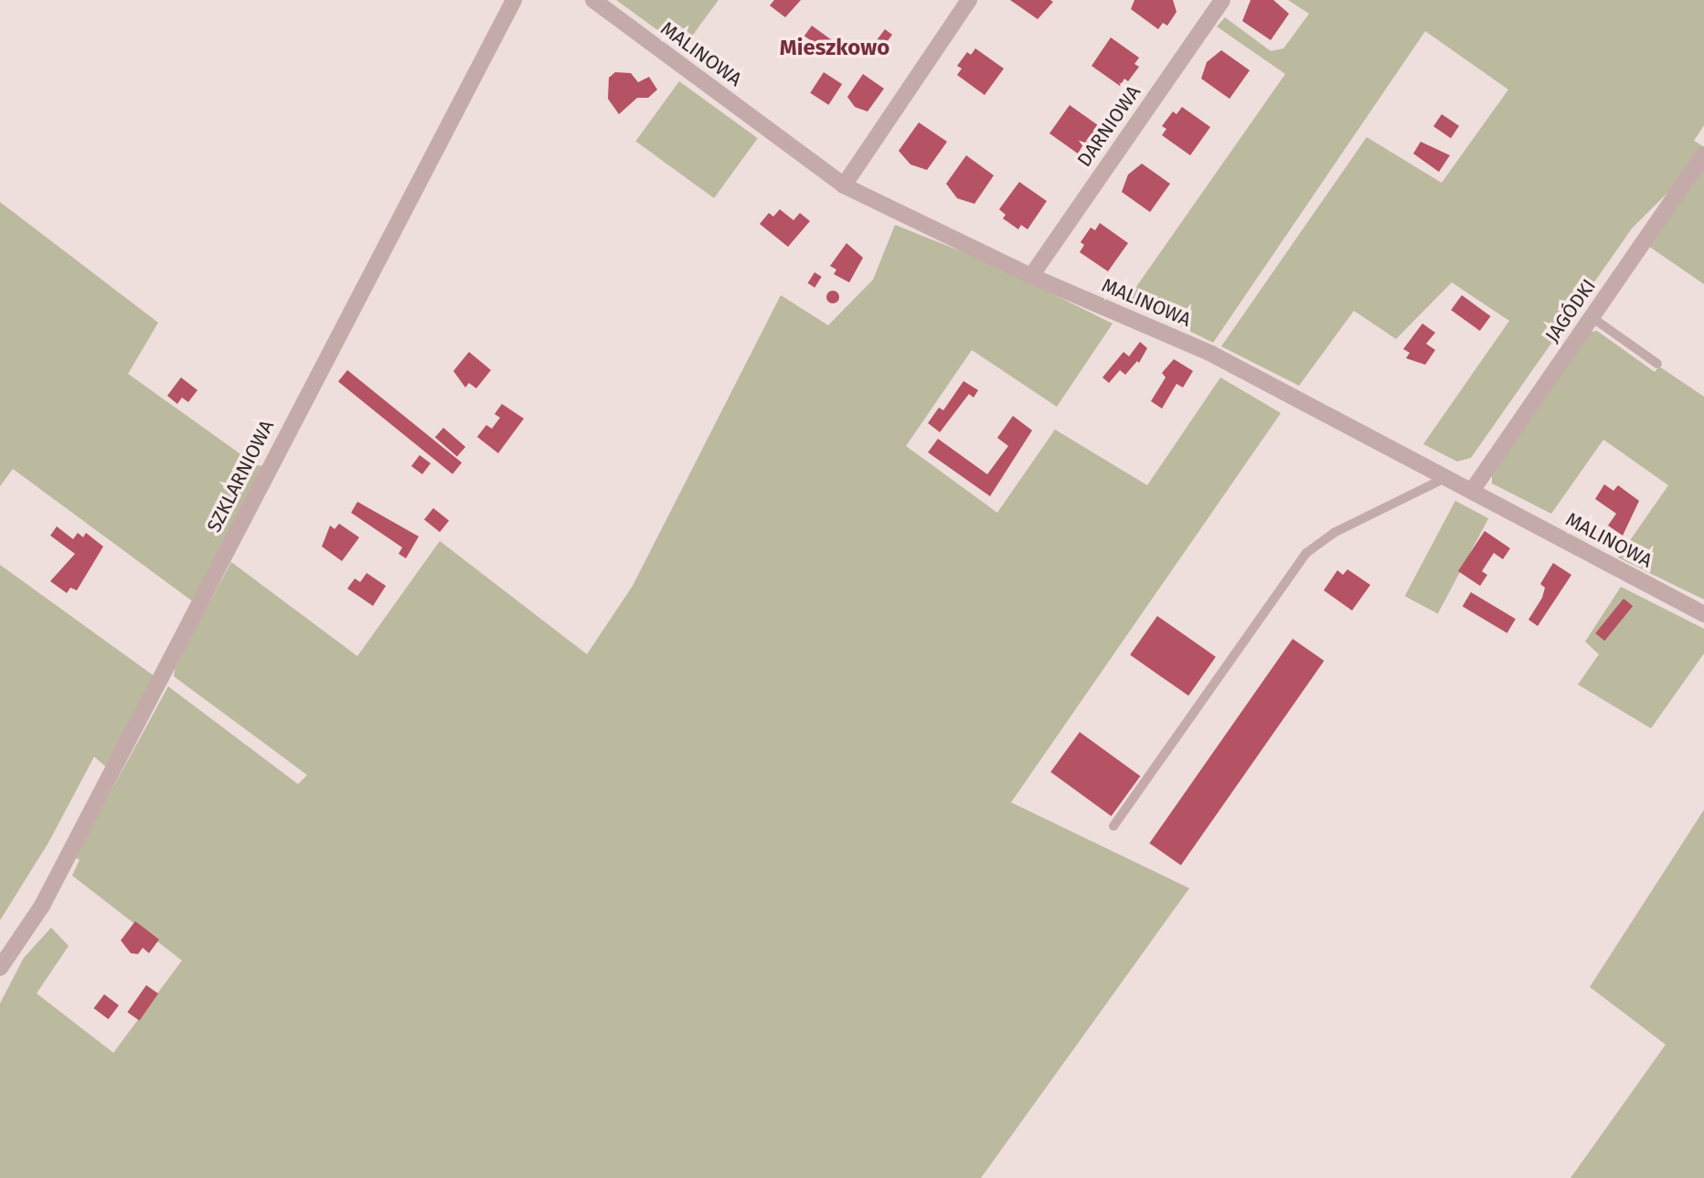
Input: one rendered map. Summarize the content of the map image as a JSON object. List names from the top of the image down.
{
  "streets": {
    "street": [
      "MALINOWA",
      "DARNIOWA",
      "JAGÓDKI",
      "SZKLARNIOWA"
    ]
  },
  "crossings": [
    ["MALINOWA", "DARNIOWA"],
    ["MALINOWA", "JAGÓDKI"]
  ],
  "districts": ["Mieszkowo"]
}
